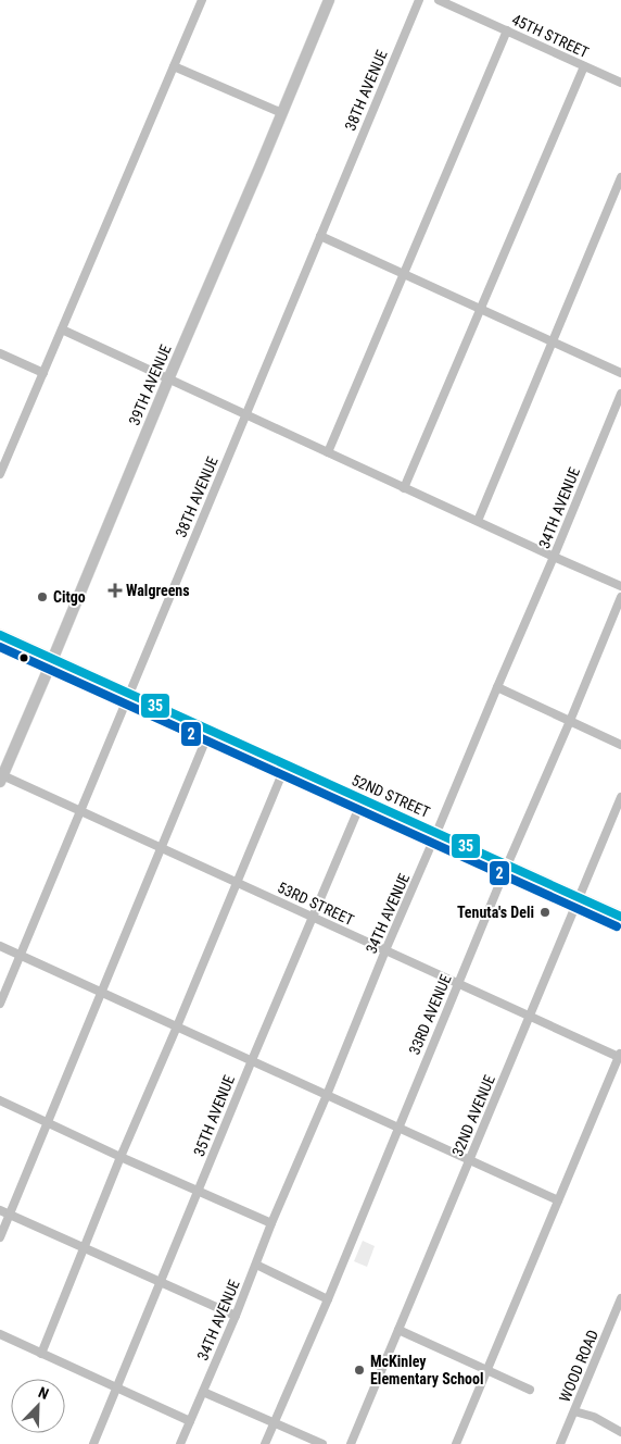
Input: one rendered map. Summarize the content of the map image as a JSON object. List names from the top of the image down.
{
  "streets": {
    "main road": ["39TH AVENUE", "52ND STREET"],
    "street": [
      "45TH STREET",
      "38TH AVENUE",
      "34TH AVENUE",
      "53RD STREET",
      "33RD AVENUE",
      "35TH AVENUE",
      "32ND AVENUE",
      "WOOD ROAD"
    ]
  },
  "crossings": [
    ["38TH AVENUE", "52ND STREET"],
    ["38TH AVENUE", "53RD STREET"],
    ["39TH AVENUE", "52ND STREET"],
    ["39TH AVENUE", "53RD STREET"],
    ["34TH AVENUE", "52ND STREET"],
    ["34TH AVENUE", "53RD STREET"],
    ["52ND STREET", "33RD AVENUE"],
    ["52ND STREET", "35TH AVENUE"],
    ["52ND STREET", "32ND AVENUE"],
    ["53RD STREET", "33RD AVENUE"],
    ["53RD STREET", "35TH AVENUE"],
    ["53RD STREET", "32ND AVENUE"]
  ],
  "places": {
    "health": ["Walgreens"],
    "other": ["Citgo", "Tenuta's Deli", "McKinley Elementary School"]
  },
  "lines": ["transit line 35", "transit line 2"],
  "north": "top right"
}
